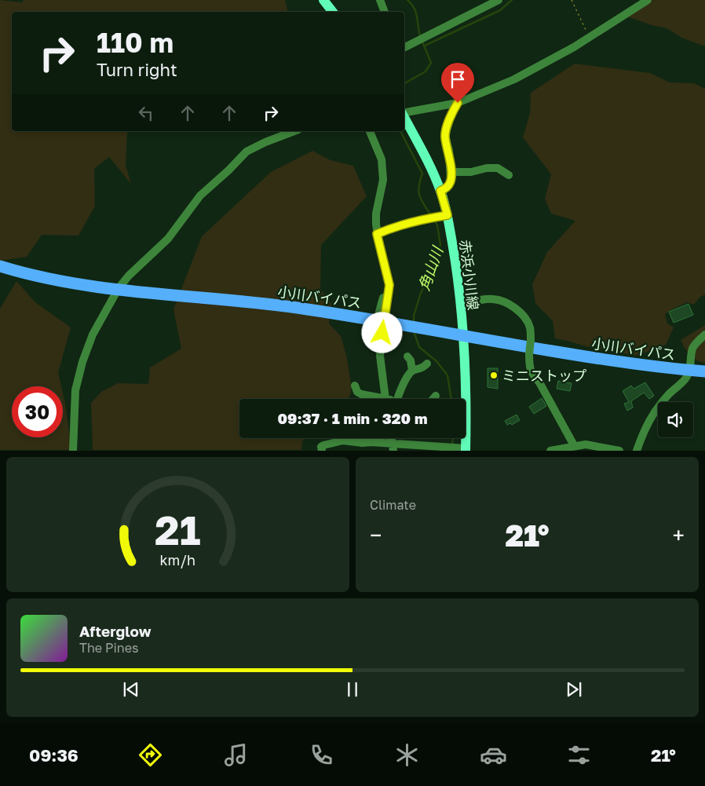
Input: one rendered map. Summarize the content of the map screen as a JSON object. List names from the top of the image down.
{
  "streets": {
    "highway": ["小川バイパス"],
    "main road": ["赤浜小川線"]
  },
  "crossings": [
    ["赤浜小川線", "小川バイパス"]
  ],
  "water": ["角山川"],
  "places": ["ミニストップ"],
  "page": {
    "turn": ["110 m", "Turn right"],
    "limit": "30",
    "trip": "09:37 · 1 min · 320 m",
    "tile": "Climate",
    "heat": ["−", "21°", "+"],
    "song": ["Afterglow", "The Pines"],
    "tabs": ["09:36", "21°"],
    "gauge": ["21", "km/h"]
  }
}
